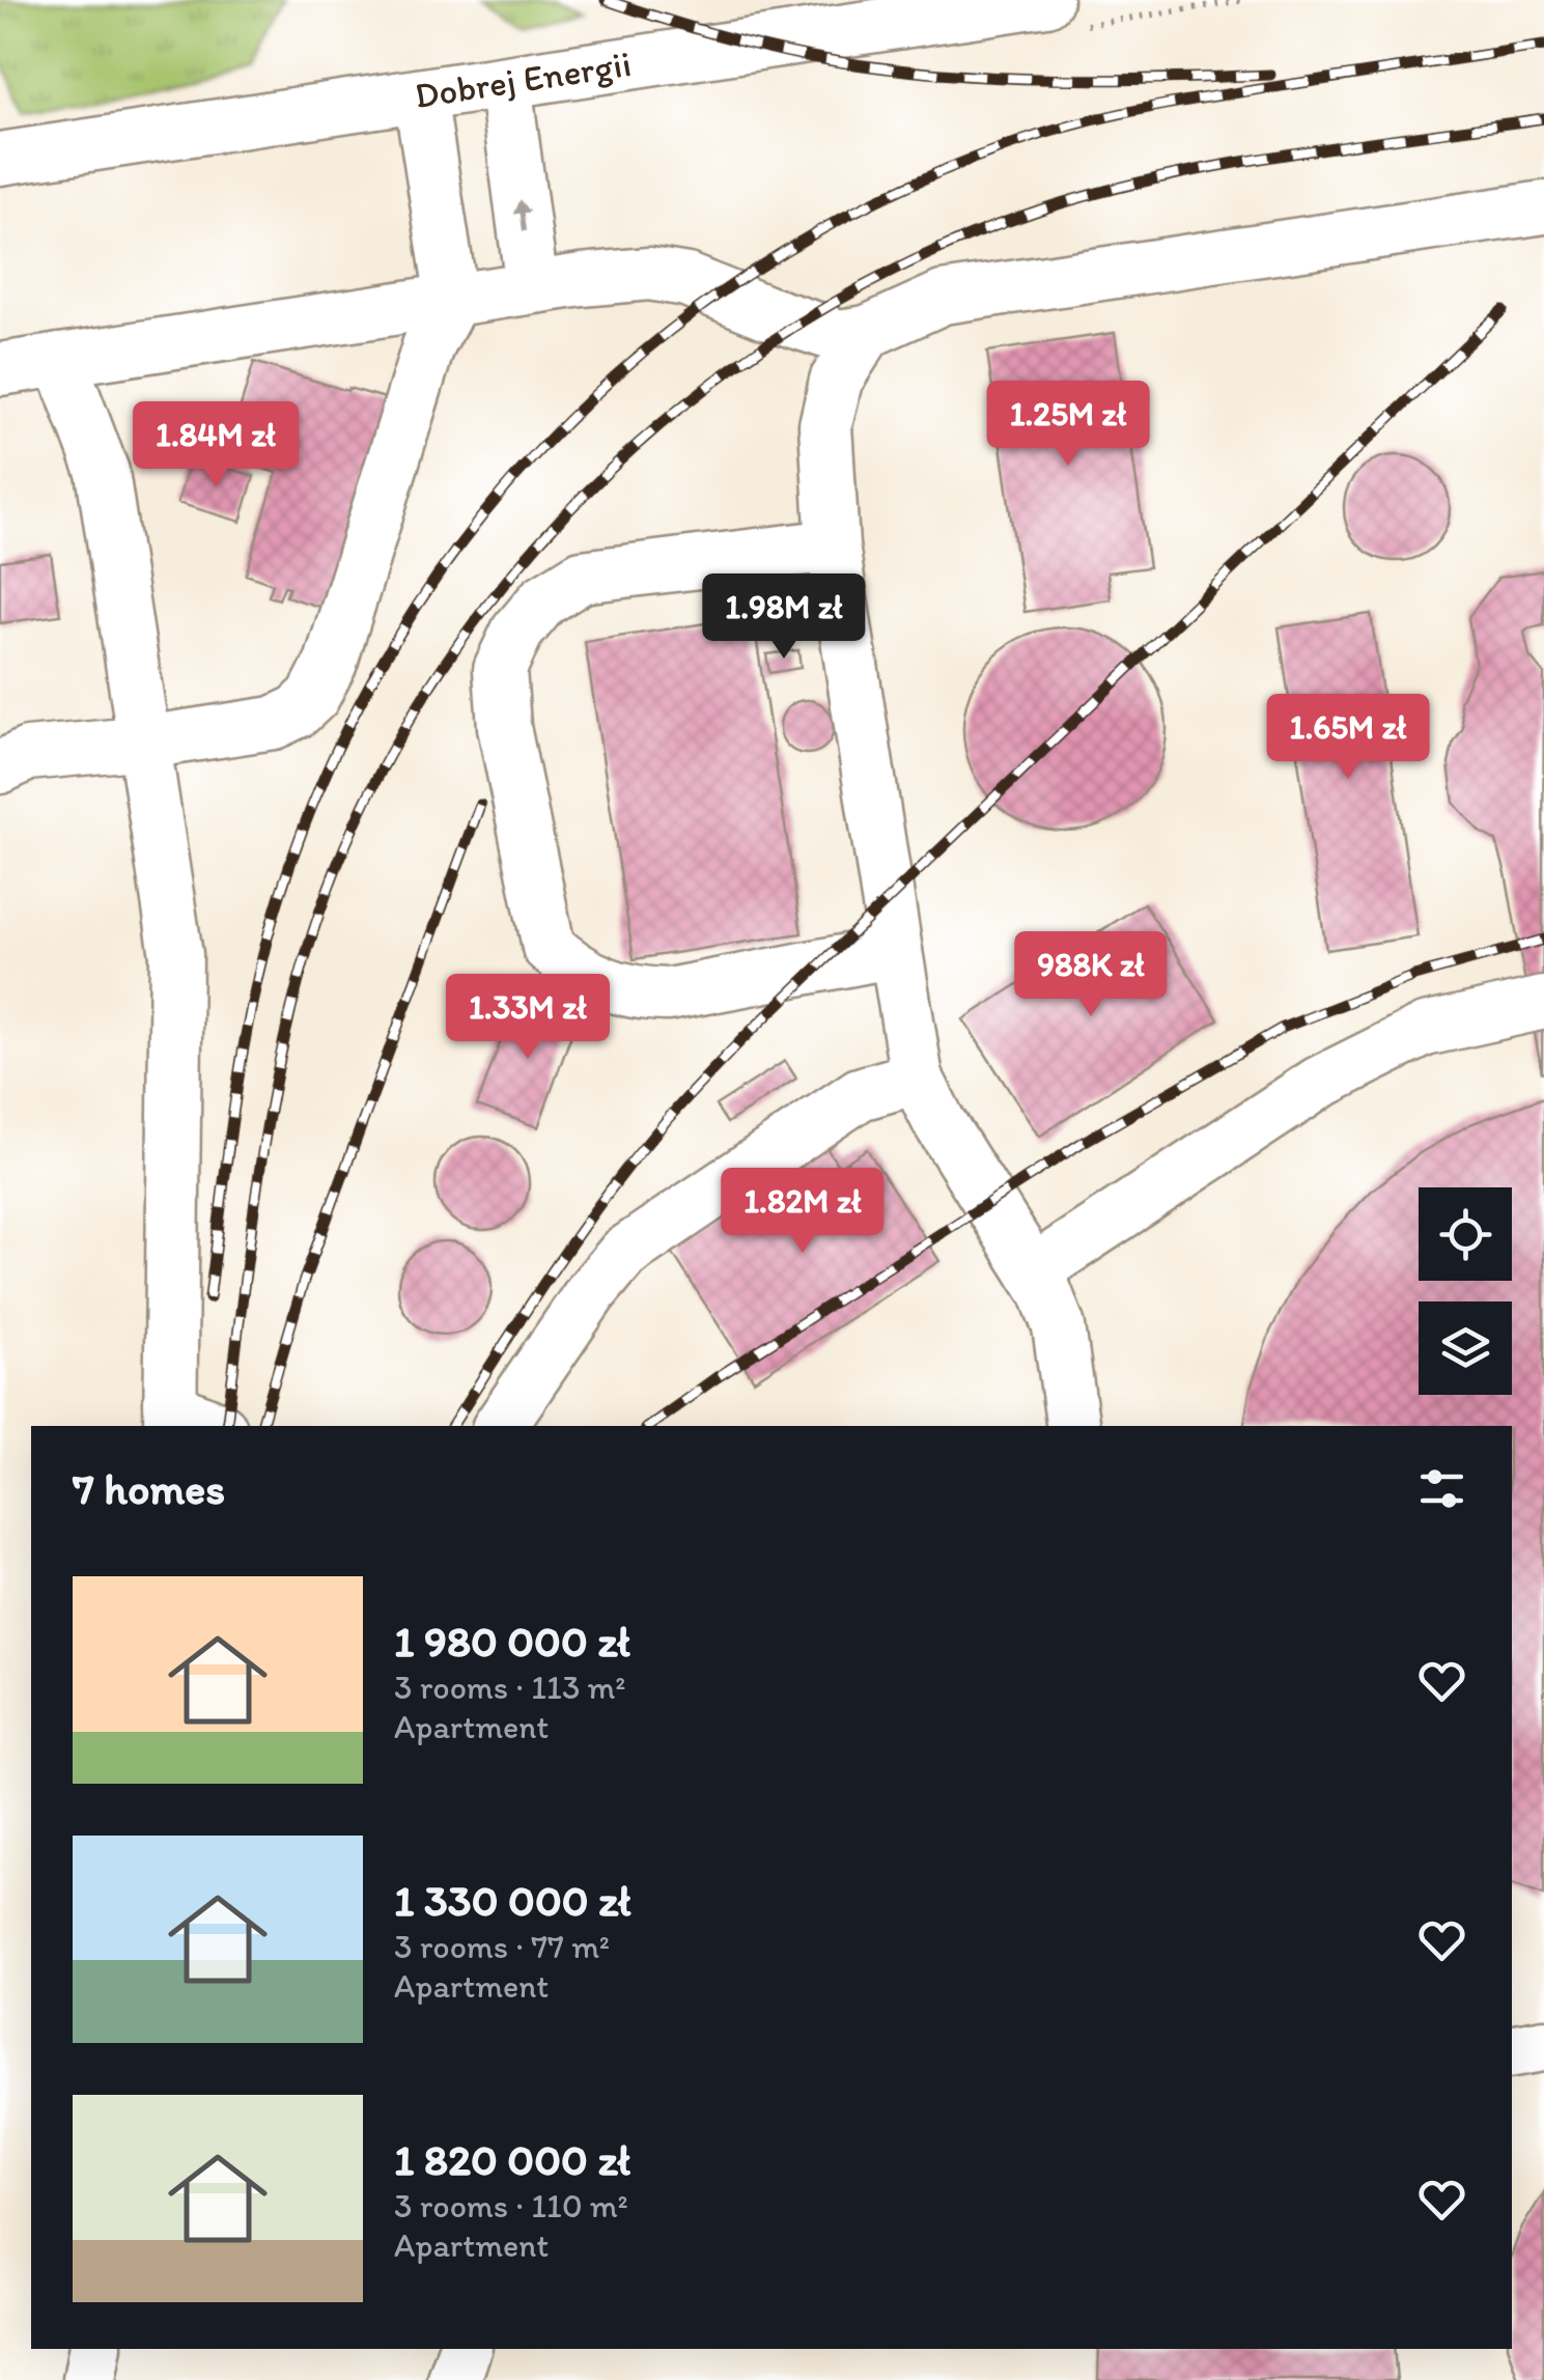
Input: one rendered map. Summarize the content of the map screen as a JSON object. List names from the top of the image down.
{
  "streets": {
    "street": ["Dobrej Energii"]
  },
  "page": {
    "price": [
      "1.25M zł",
      "1.84M zł",
      "1.98M zł",
      "1.65M zł",
      "988K zł",
      "1.33M zł",
      "1.82M zł"
    ],
    "heading": "7 homes",
    "list": [
      {
        "name": "1 980 000 zł",
        "note": "3 rooms · 113 m² · Apartment"
      },
      {
        "name": "1 330 000 zł",
        "note": "3 rooms · 77 m² · Apartment"
      },
      {
        "name": "1 820 000 zł",
        "note": "3 rooms · 110 m² · Apartment"
      }
    ]
  }
}
